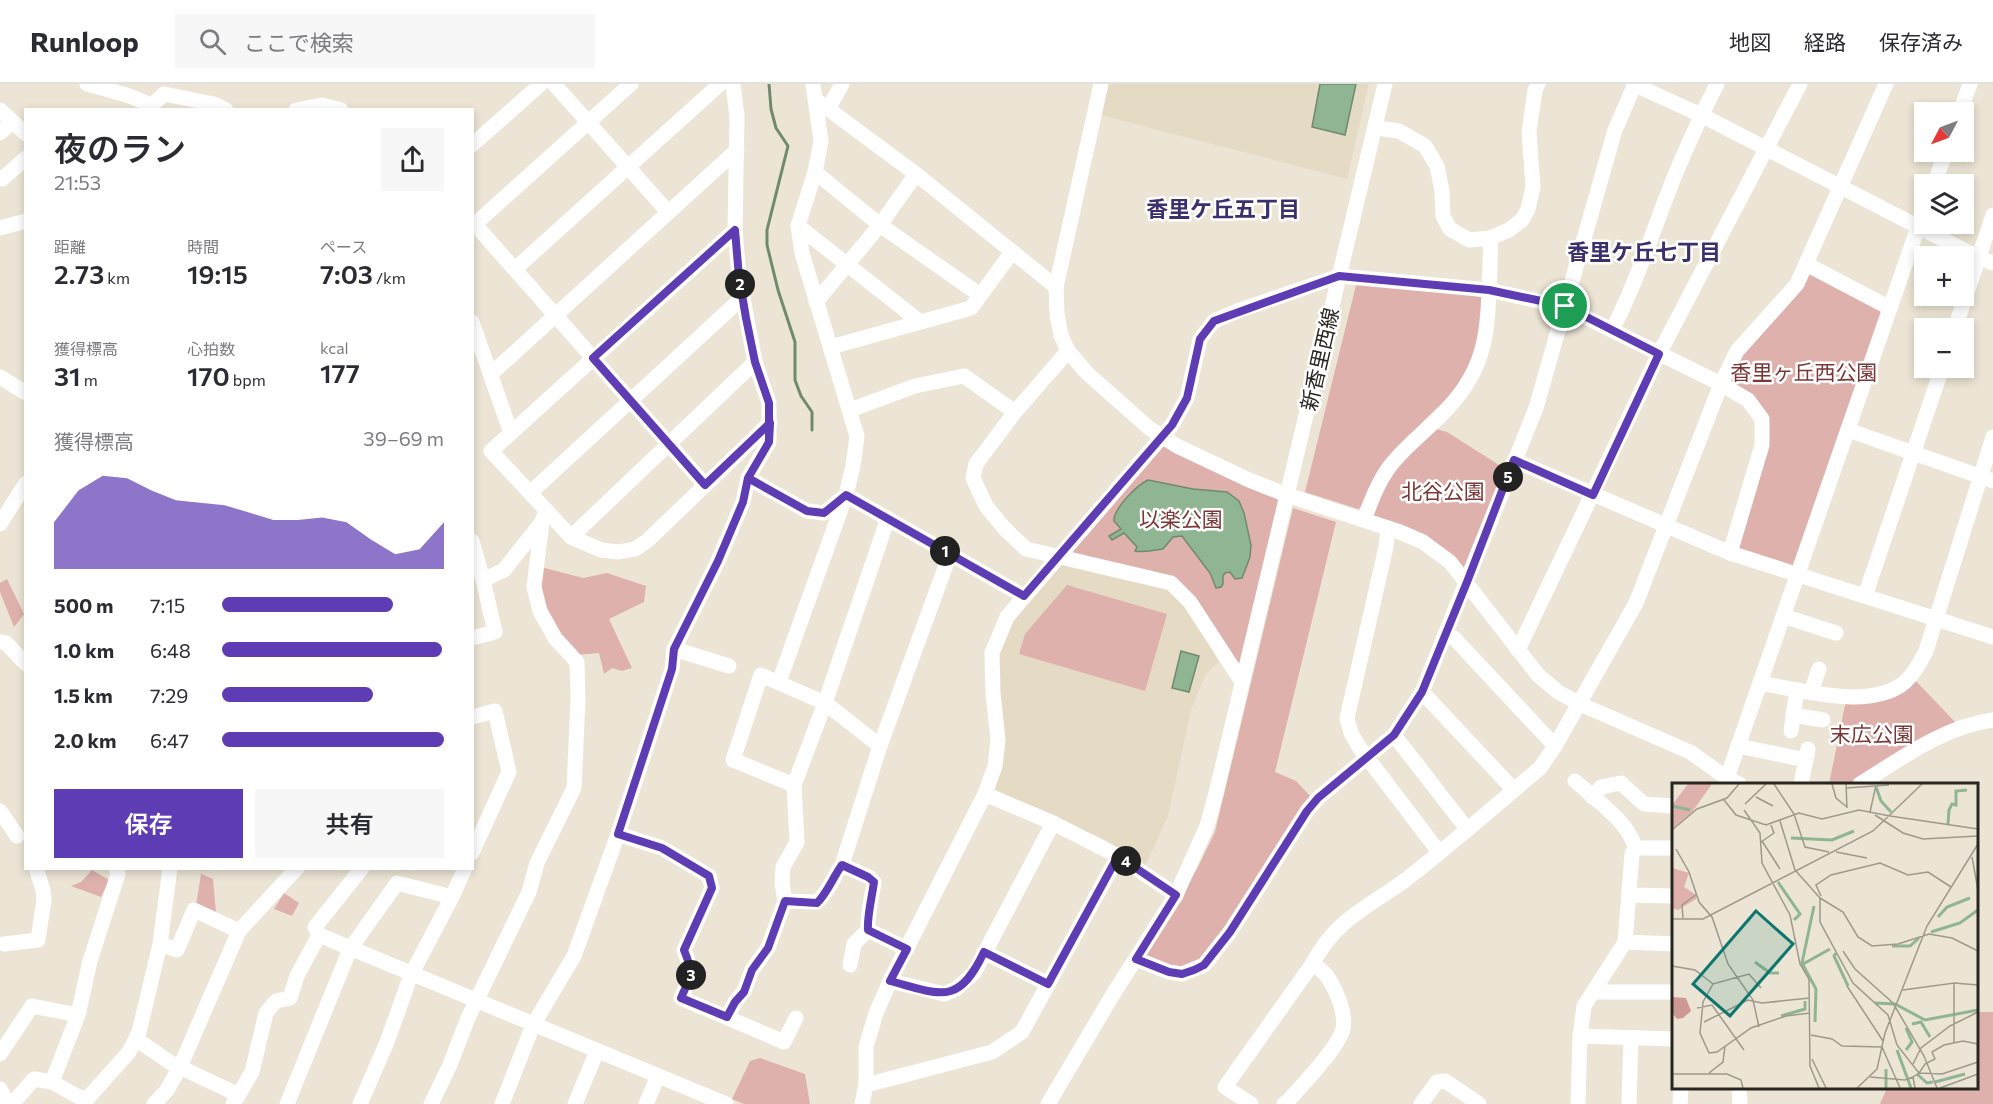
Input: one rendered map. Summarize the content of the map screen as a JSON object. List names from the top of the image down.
{
  "streets": {
    "street": ["新香里西線"]
  },
  "districts": ["香里ケ丘五丁目", "香里ケ丘七丁目"],
  "parks": [
    "香里ヶ丘西公園",
    "北谷公園",
    "以楽公園",
    "末広公園"
  ],
  "north": "bottom left",
  "page": {
    "header": "Runloop",
    "search": "ここで検索",
    "nav": ["地図", "経路", "保存済み"],
    "map_buttons": ["+", "−"],
    "heading": ["夜のラン", "21:53"],
    "stats": [
      ["距離", "2.73 km"],
      ["時間", "19:15"],
      ["ペース", "7:03 /km"],
      ["獲得標高", "31 m"],
      ["心拍数", "170 bpm"],
      ["kcal", "177"]
    ],
    "pins": [
      "2",
      "5",
      "1",
      "4",
      "3"
    ],
    "chart": ["獲得標高", "39–69 m"],
    "list": [
      {
        "name": "500 m",
        "note": "7:15"
      },
      {
        "name": "1.0 km",
        "note": "6:48"
      },
      {
        "name": "1.5 km",
        "note": "7:29"
      },
      {
        "name": "2.0 km",
        "note": "6:47"
      }
    ],
    "buttons": ["保存", "共有"]
  }
}
